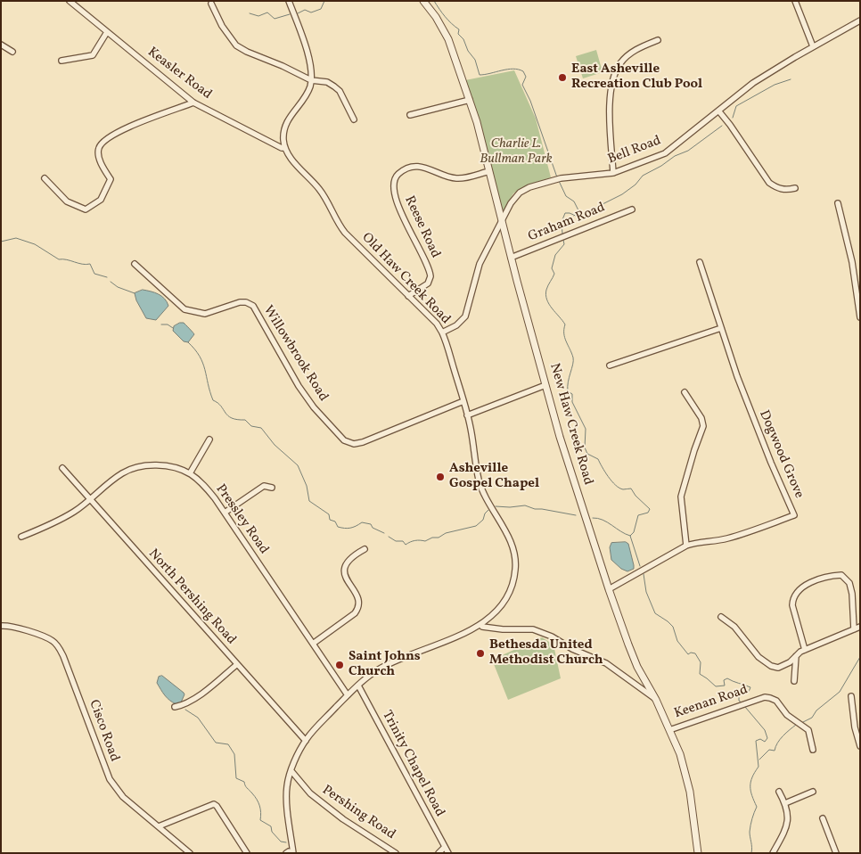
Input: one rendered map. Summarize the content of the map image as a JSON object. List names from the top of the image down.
{
  "streets": {
    "street": [
      "Keasler Road",
      "Bell Road",
      "Graham Road",
      "Reese Road",
      "Old Haw Creek Road",
      "Willowbrook Road",
      "New Haw Creek Road",
      "Dogwood Grove",
      "Pressley Road",
      "North Pershing Road",
      "Keenan Road",
      "Cisco Road",
      "Trinity Chapel Road",
      "Pershing Road"
    ]
  },
  "crossings": [
    ["Keasler Road", "Old Haw Creek Road"],
    ["Bell Road", "Old Haw Creek Road"],
    ["Bell Road", "New Haw Creek Road"],
    ["Graham Road", "New Haw Creek Road"],
    ["Reese Road", "Old Haw Creek Road"],
    ["Reese Road", "New Haw Creek Road"],
    ["Old Haw Creek Road", "Willowbrook Road"],
    ["Old Haw Creek Road", "Pressley Road"],
    ["Old Haw Creek Road", "North Pershing Road"],
    ["Old Haw Creek Road", "Trinity Chapel Road"],
    ["Old Haw Creek Road", "Pershing Road"],
    ["New Haw Creek Road", "Dogwood Grove"],
    ["New Haw Creek Road", "Keenan Road"],
    ["Pressley Road", "North Pershing Road"]
  ],
  "parks": ["Charlie L. Bullman Park"],
  "places": [
    "East Asheville Recreation Club Pool",
    "Asheville Gospel Chapel",
    "Bethesda United Methodist Church",
    "Saint Johns Church"
  ]
}
